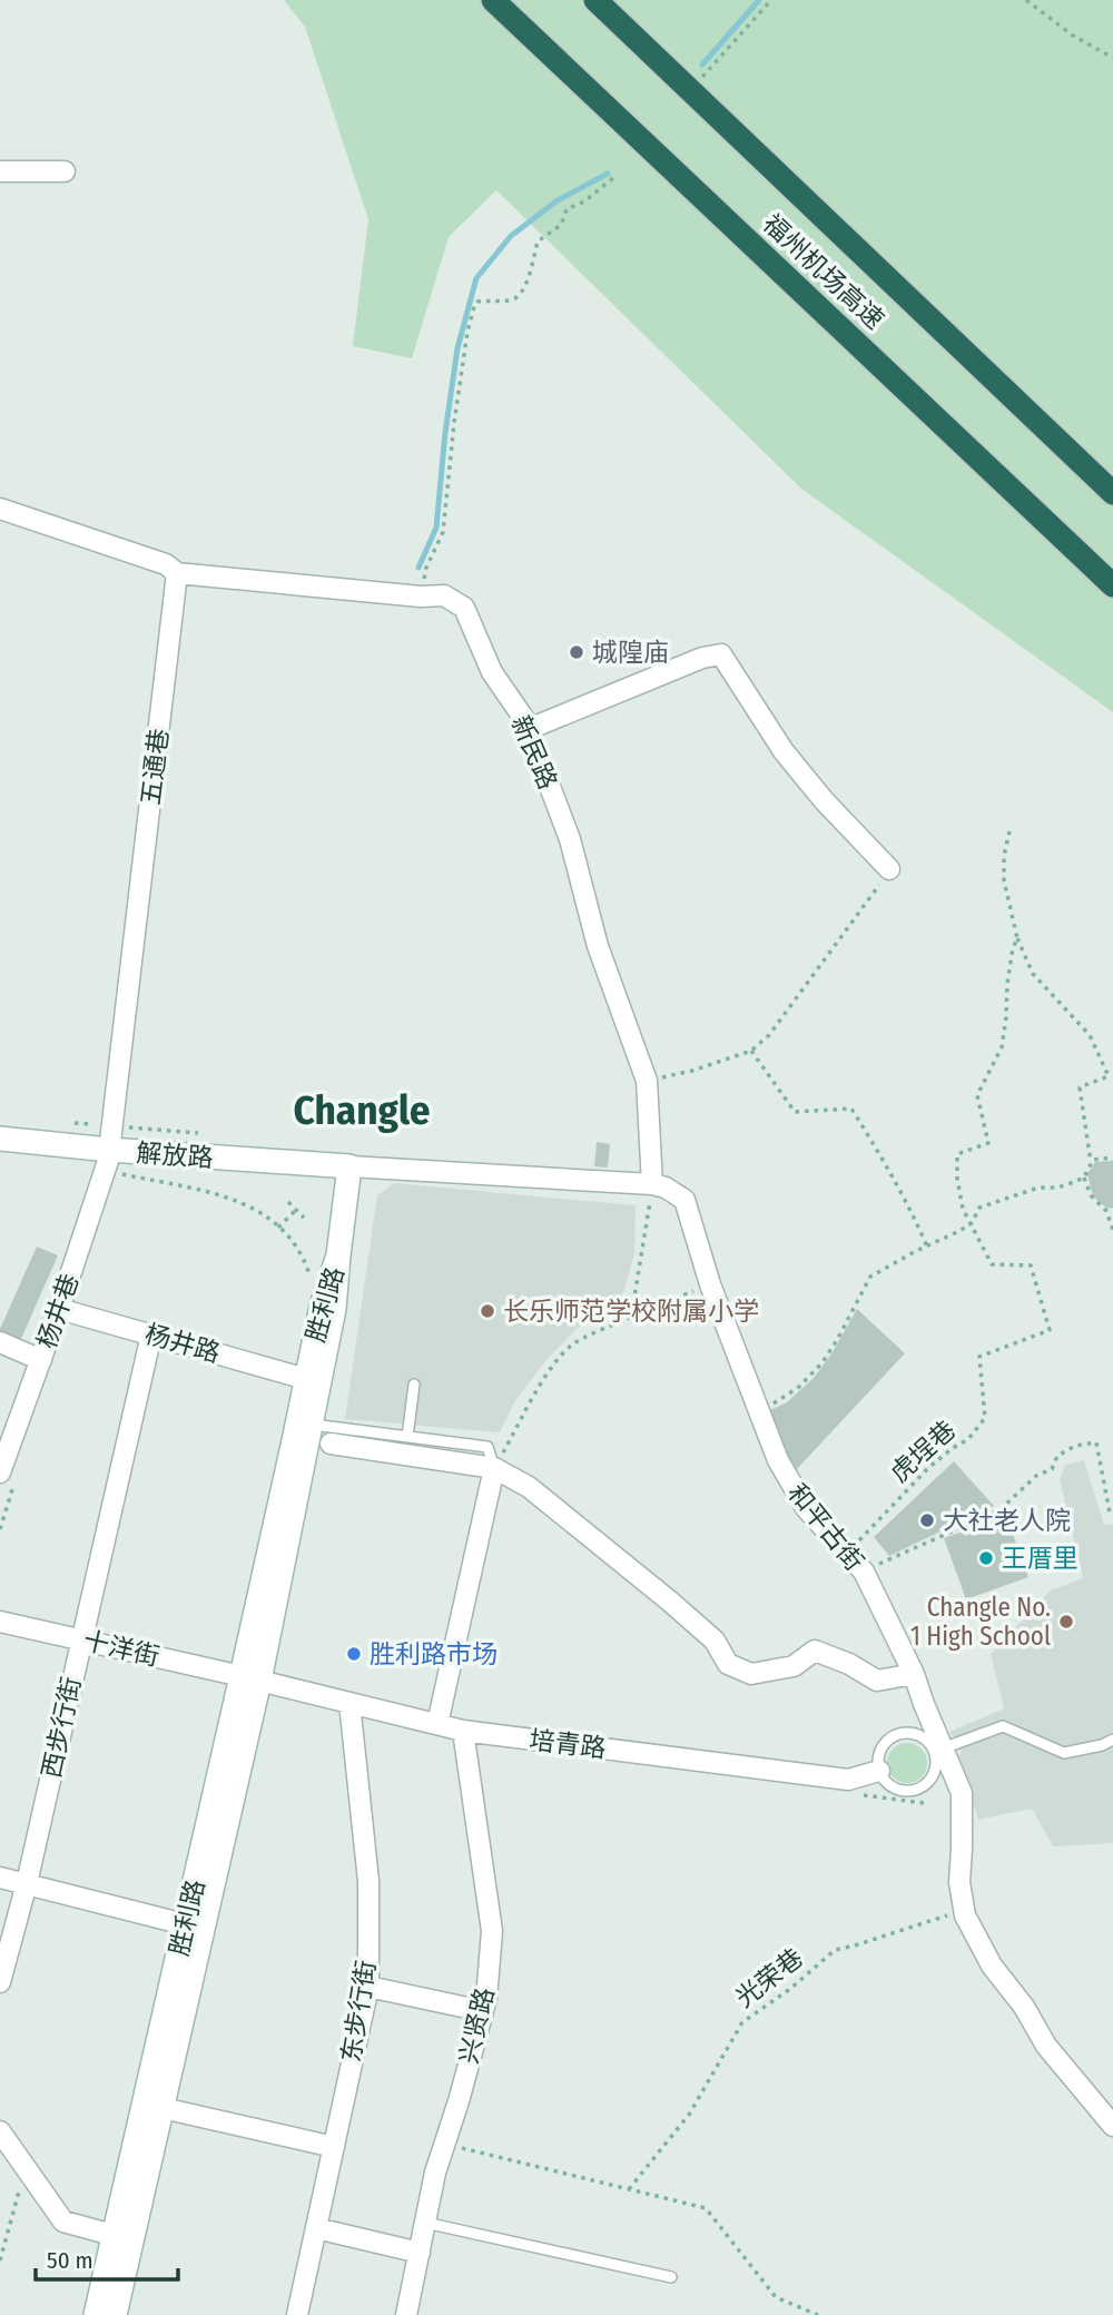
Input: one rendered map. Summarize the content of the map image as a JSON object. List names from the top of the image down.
{
  "streets": {
    "highway": ["福州机场高速"],
    "main road": ["解放路", "胜利路"],
    "street": [
      "新民路",
      "五通巷",
      "杨井巷",
      "杨井路",
      "和平古街",
      "十洋街",
      "西步行街",
      "培青路",
      "东步行街",
      "兴贤路"
    ],
    "path": ["虎埕巷", "光荣巷"]
  },
  "crossings": [
    ["新民路", "五通巷"],
    ["新民路", "和平古街"],
    ["五通巷", "解放路"],
    ["五通巷", "杨井巷"],
    ["解放路", "杨井巷"],
    ["胜利路", "杨井路"],
    ["胜利路", "十洋街"],
    ["胜利路", "培青路"],
    ["杨井巷", "杨井路"],
    ["杨井路", "西步行街"],
    ["虎埕巷", "和平古街"],
    ["和平古街", "培青路"],
    ["和平古街", "光荣巷"],
    ["十洋街", "西步行街"],
    ["十洋街", "培青路"],
    ["培青路", "东步行街"],
    ["培青路", "兴贤路"]
  ],
  "districts": ["Changle"],
  "places": [
    "城隍庙",
    "长乐师范学校附属小学",
    "大社老人院",
    "王厝里",
    "Changle No. 1 High School",
    "胜利路市场"
  ],
  "scale_bar": "50 m"
}
